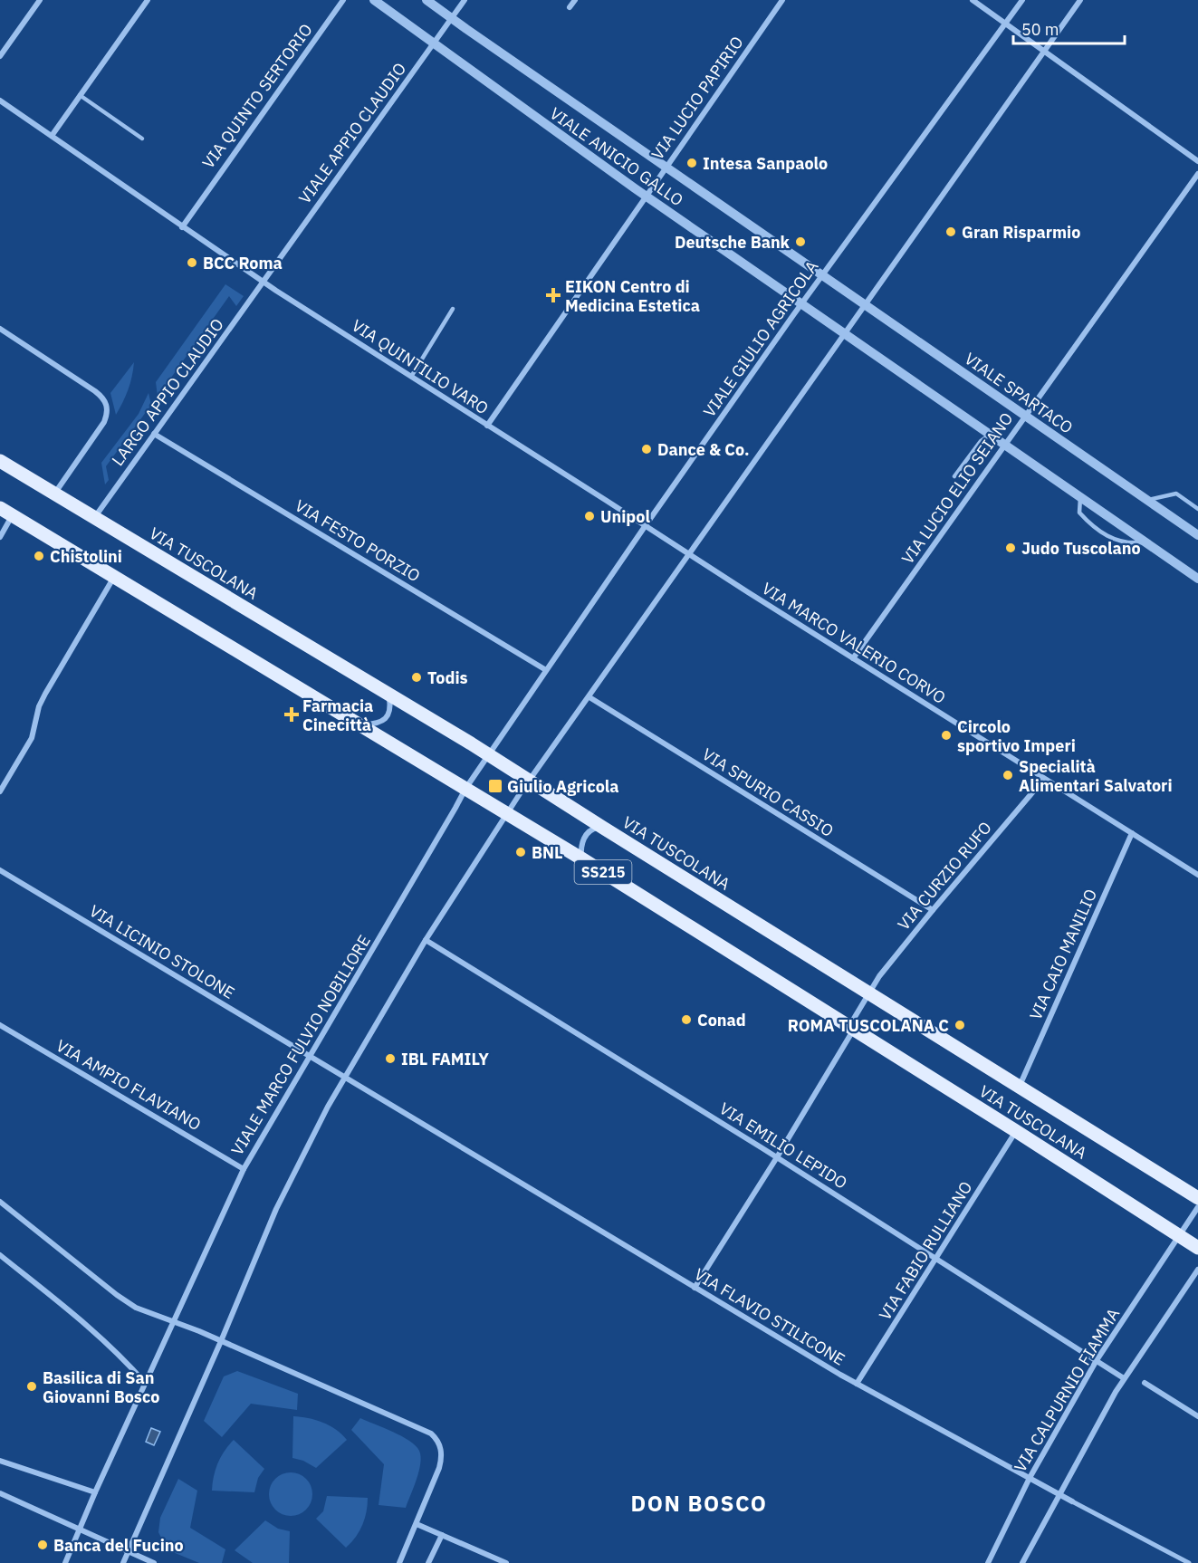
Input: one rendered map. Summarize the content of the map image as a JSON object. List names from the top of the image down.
{
  "streets": {
    "main road": ["VIA TUSCOLANA", "SS215"],
    "street": [
      "VIA QUINTO SERTORIO",
      "VIA LUCIO PAPIRIO",
      "VIALE APPIO CLAUDIO",
      "VIALE ANICIO GALLO",
      "VIALE GIULIO AGRICOLA",
      "VIA QUINTILIO VARO",
      "LARGO APPIO CLAUDIO",
      "VIALE SPARTACO",
      "VIA LUCIO ELIO SEIANO",
      "VIA FESTO PORZIO",
      "VIA MARCO VALERIO CORVO",
      "VIA SPURIO CASSIO",
      "VIA CURZIO RUFO",
      "VIA LICINIO STOLONE",
      "VIA CAIO MANILIO",
      "VIALE MARCO FULVIO NOBILIORE",
      "VIA AMPIO FLAVIANO",
      "VIA EMILIO LEPIDO",
      "VIA FABIO RULLIANO",
      "VIA FLAVIO STILICONE",
      "VIA CALPURNIO FIAMMA"
    ]
  },
  "crossings": [
    ["VIA QUINTO SERTORIO", "VIA QUINTILIO VARO"],
    ["VIA LUCIO PAPIRIO", "VIALE ANICIO GALLO"],
    ["VIA LUCIO PAPIRIO", "VIA QUINTILIO VARO"],
    ["VIALE APPIO CLAUDIO", "VIALE ANICIO GALLO"],
    ["VIALE APPIO CLAUDIO", "VIA QUINTILIO VARO"],
    ["VIALE APPIO CLAUDIO", "LARGO APPIO CLAUDIO"],
    ["VIALE ANICIO GALLO", "VIALE GIULIO AGRICOLA"],
    ["VIALE ANICIO GALLO", "VIALE SPARTACO"],
    ["VIALE GIULIO AGRICOLA", "VIA QUINTILIO VARO"],
    ["VIALE GIULIO AGRICOLA", "VIALE SPARTACO"],
    ["VIALE GIULIO AGRICOLA", "VIA FESTO PORZIO"],
    ["VIALE GIULIO AGRICOLA", "VIA TUSCOLANA"],
    ["VIA QUINTILIO VARO", "LARGO APPIO CLAUDIO"],
    ["VIA QUINTILIO VARO", "VIA MARCO VALERIO CORVO"],
    ["LARGO APPIO CLAUDIO", "VIA FESTO PORZIO"],
    ["LARGO APPIO CLAUDIO", "VIA TUSCOLANA"],
    ["VIALE SPARTACO", "VIA LUCIO ELIO SEIANO"],
    ["VIA LUCIO ELIO SEIANO", "VIA MARCO VALERIO CORVO"],
    ["VIA TUSCOLANA", "VIA CURZIO RUFO"],
    ["VIA TUSCOLANA", "VIA CAIO MANILIO"],
    ["VIA TUSCOLANA", "VIALE MARCO FULVIO NOBILIORE"],
    ["VIA TUSCOLANA", "VIA FABIO RULLIANO"],
    ["VIA TUSCOLANA", "VIA CALPURNIO FIAMMA"],
    ["VIA MARCO VALERIO CORVO", "VIA CURZIO RUFO"],
    ["VIA MARCO VALERIO CORVO", "VIA CAIO MANILIO"],
    ["VIA SPURIO CASSIO", "VIA CURZIO RUFO"],
    ["VIA LICINIO STOLONE", "VIALE MARCO FULVIO NOBILIORE"],
    ["VIA LICINIO STOLONE", "VIA FLAVIO STILICONE"],
    ["VIALE MARCO FULVIO NOBILIORE", "VIA AMPIO FLAVIANO"],
    ["VIA EMILIO LEPIDO", "VIA FABIO RULLIANO"],
    ["VIA EMILIO LEPIDO", "VIA CALPURNIO FIAMMA"],
    ["VIA FABIO RULLIANO", "VIA FLAVIO STILICONE"],
    ["VIA FLAVIO STILICONE", "VIA CALPURNIO FIAMMA"]
  ],
  "districts": ["DON BOSCO"],
  "places": {
    "other": [
      "Intesa Sanpaolo",
      "Gran Risparmio",
      "Deutsche Bank",
      "BCC Roma",
      "Dance & Co.",
      "Unipol",
      "Judo Tuscolano",
      "Chistolini",
      "Todis",
      "Circolo sportivo Imperi",
      "Specialità Alimentari Salvatori",
      "BNL",
      "Conad",
      "ROMA TUSCOLANA C",
      "IBL FAMILY",
      "Basilica di San Giovanni Bosco",
      "Banca del Fucino"
    ],
    "health": ["EIKON Centro di Medicina Estetica", "Farmacia Cinecittà"],
    "transit": ["Giulio Agricola"]
  },
  "scale_bar": "50 m"
}
